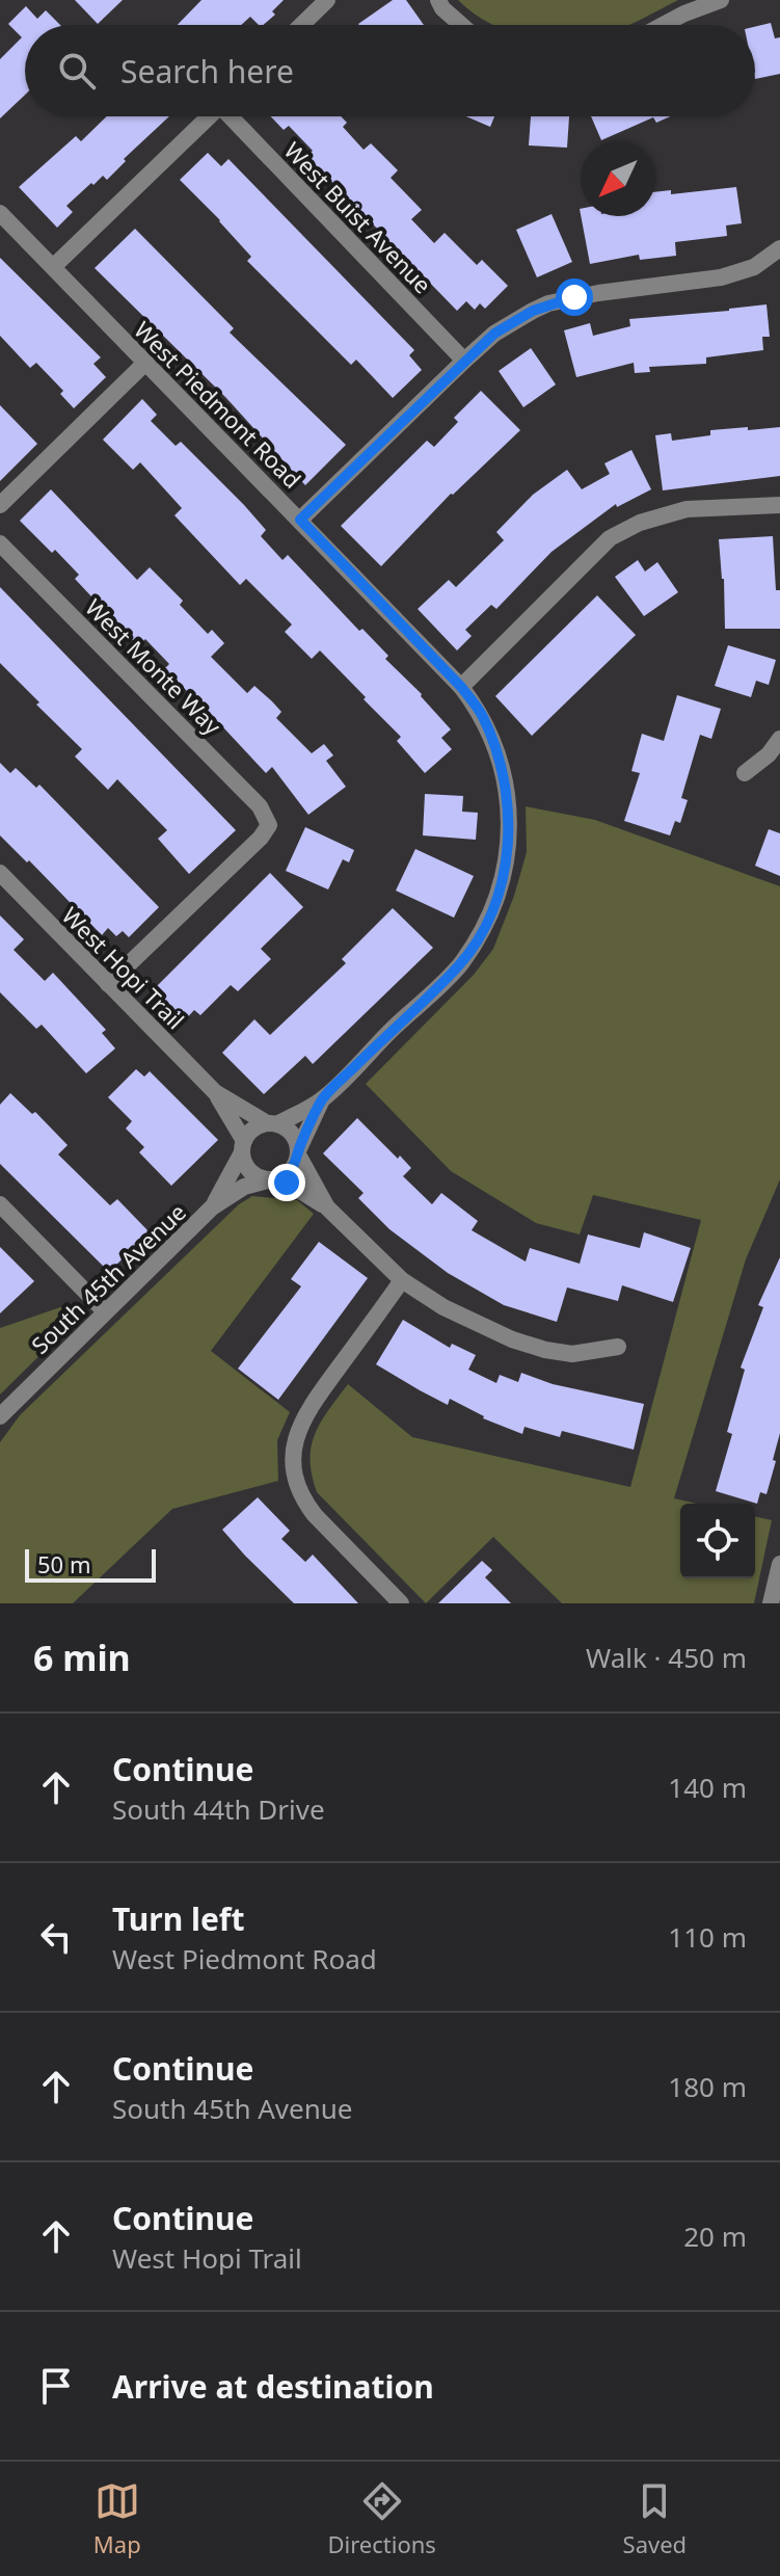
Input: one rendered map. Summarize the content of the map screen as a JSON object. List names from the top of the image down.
{
  "streets": {
    "street": [
      "West Buist Avenue",
      "West Piedmont Road",
      "West Monte Way",
      "West Hopi Trail",
      "South 45th Avenue"
    ]
  },
  "crossings": [
    ["West Monte Way", "West Hopi Trail"],
    ["West Hopi Trail", "South 45th Avenue"]
  ],
  "scale_bar": "50 m",
  "north": "bottom left",
  "page": {
    "search": "Search here",
    "scale": "50 m",
    "heading": ["6 min", "Walk · 450 m"],
    "list": [
      ["Continue", "South 44th Drive", "140 m"],
      ["Turn left", "West Piedmont Road", "110 m"],
      ["Continue", "South 45th Avenue", "180 m"],
      ["Continue", "West Hopi Trail", "20 m"],
      "Arrive at destination"
    ],
    "nav": ["Map", "Directions", "Saved"]
  }
}
